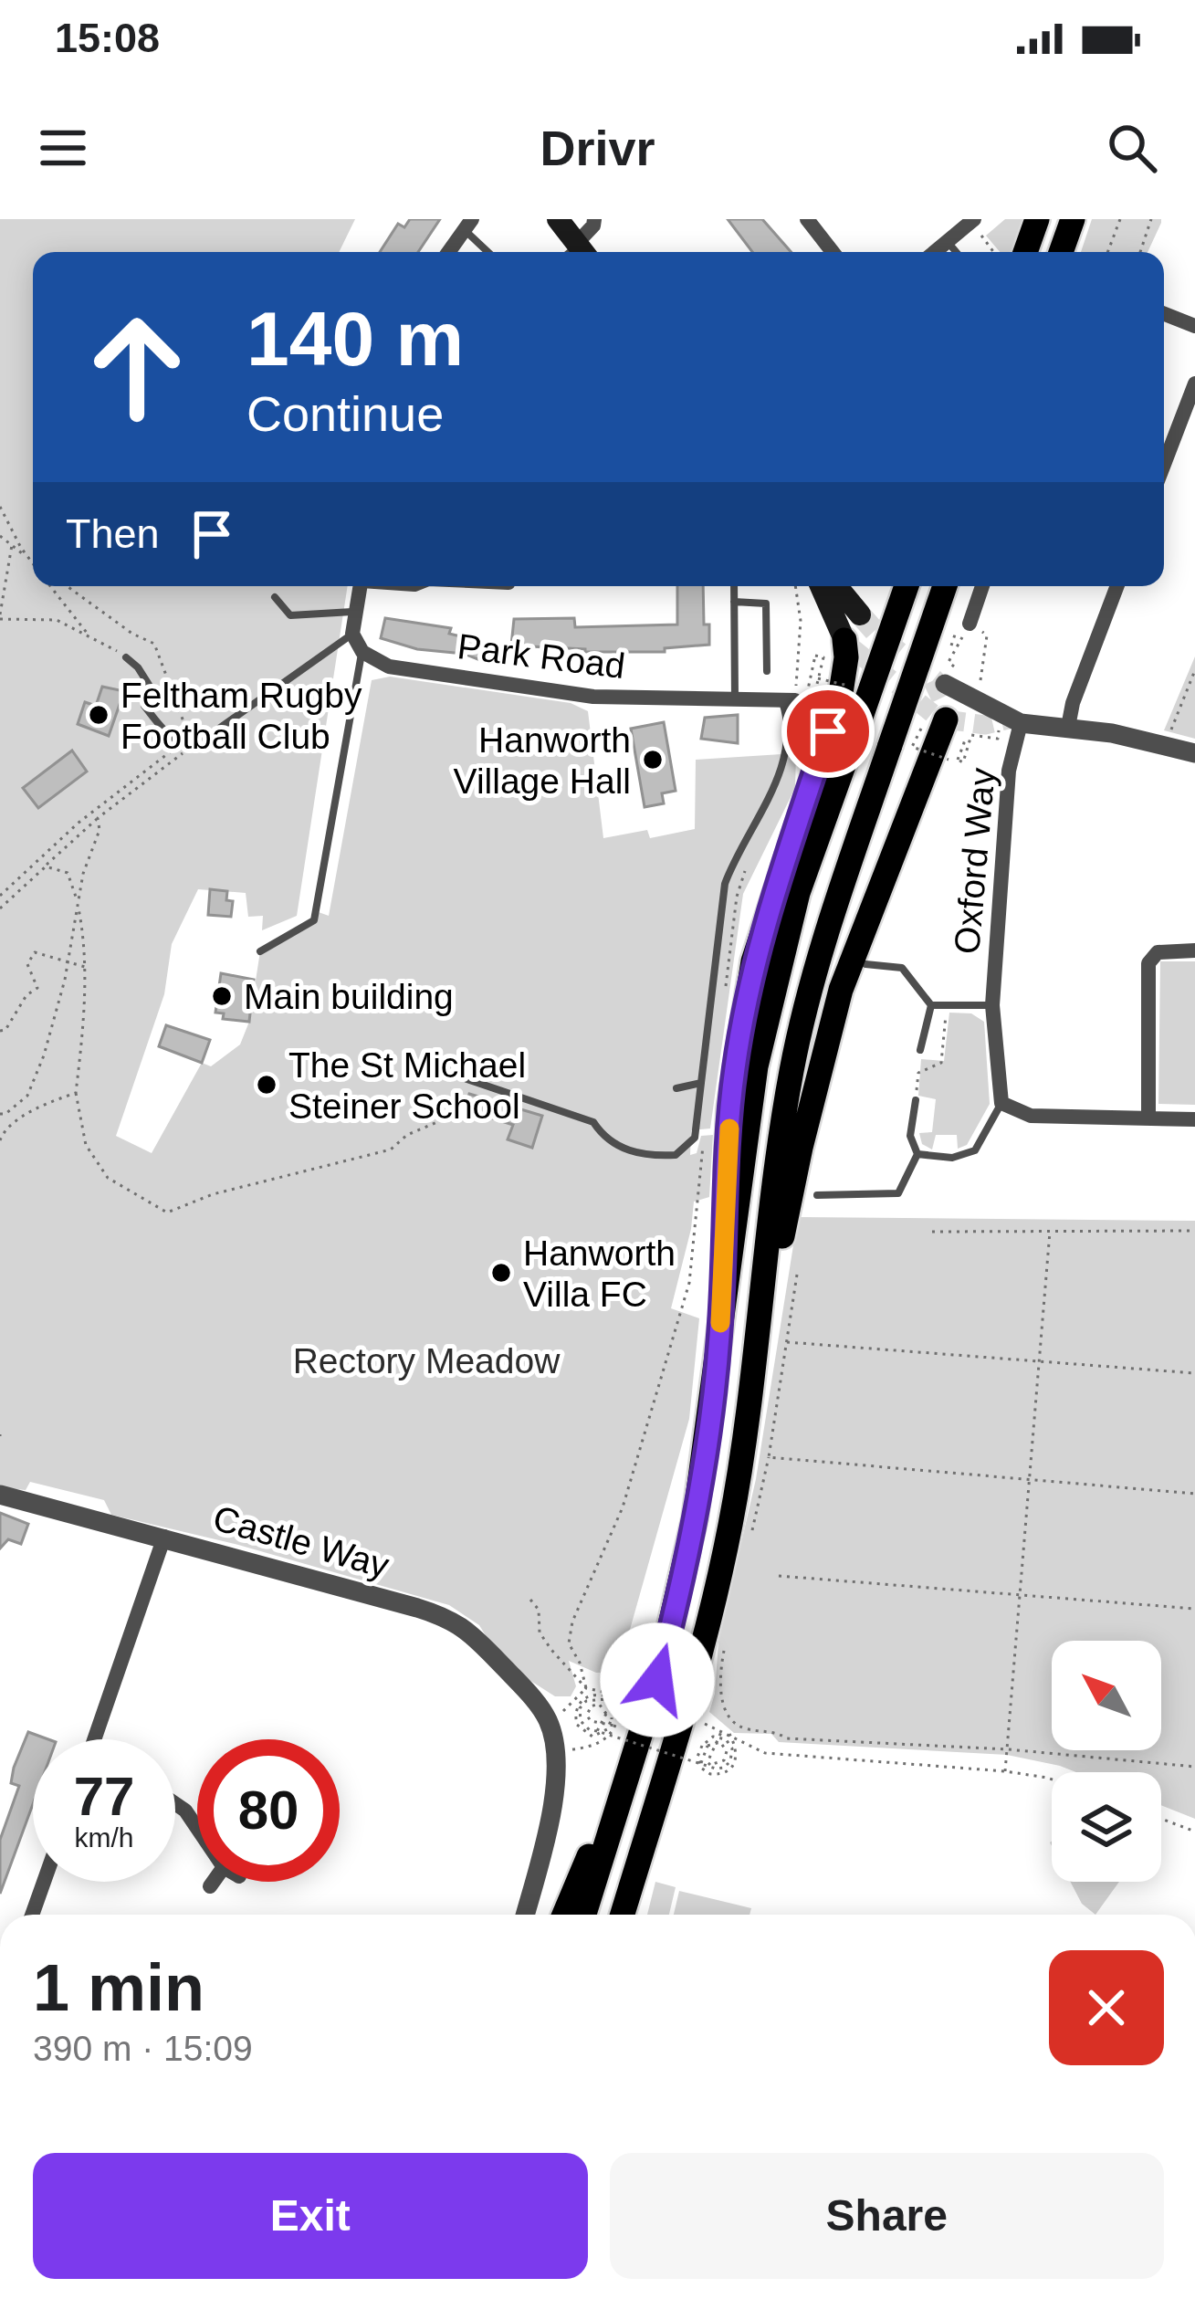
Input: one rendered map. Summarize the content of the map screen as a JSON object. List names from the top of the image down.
{
  "streets": {
    "street": ["Park Road", "Oxford Way", "Castle Way"]
  },
  "parks": ["Rectory Meadow"],
  "places": [
    "Feltham Rugby Football Club",
    "Hanworth Village Hall",
    "Main building",
    "The St Michael Steiner School",
    "Hanworth Villa FC"
  ],
  "north": "top left",
  "page": {
    "status": "15:08",
    "header": "Drivr",
    "turn": ["140 m", "Continue"],
    "then": "Then",
    "speed": "77 km/h",
    "limit": "80",
    "heading": ["1 min", "390 m · 15:09"],
    "buttons": ["Exit", "Share"]
  }
}
